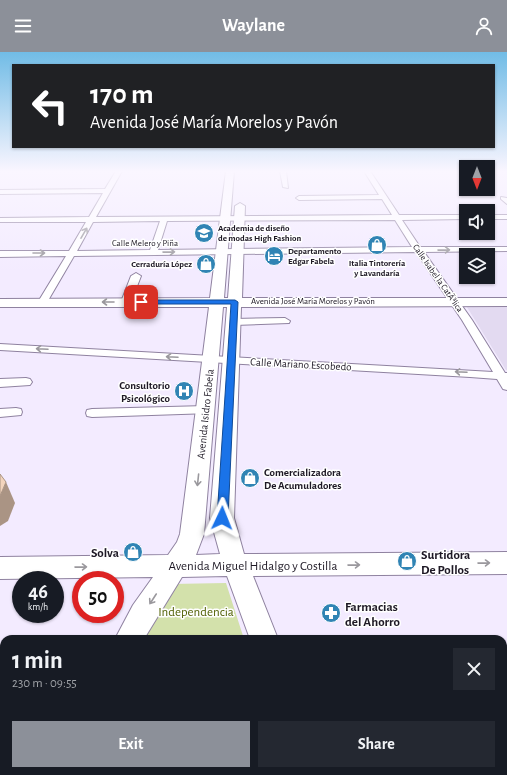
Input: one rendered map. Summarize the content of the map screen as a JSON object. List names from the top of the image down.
{
  "streets": {
    "main road": ["Avenida José María Morelos y Pavón", "Avenida Isidro Fabela", "Avenida Miguel Hidalgo y Costilla"],
    "street": ["Calle Melero y Piña", "Calle Isabel la CatÃ³lica", "Calle Mariano Escobedo"]
  },
  "crossings": [
    ["Calle Melero y Piña", "Calle Isabel la CatÃ³lica"],
    ["Calle Melero y Piña", "Avenida Isidro Fabela"],
    ["Calle Isabel la CatÃ³lica", "Avenida José María Morelos y Pavón"],
    ["Calle Isabel la CatÃ³lica", "Calle Mariano Escobedo"],
    ["Avenida José María Morelos y Pavón", "Avenida Isidro Fabela"],
    ["Calle Mariano Escobedo", "Avenida Isidro Fabela"],
    ["Avenida Isidro Fabela", "Avenida Miguel Hidalgo y Costilla"]
  ],
  "one_way": ["Avenida Miguel Hidalgo y Costilla"],
  "parks": ["Independencia"],
  "places": {
    "school or university": ["Academia de diseño de modas High Fashion"],
    "shop": [
      "Italia Tintorería y Lavandaría",
      "Cerraduría López",
      "Comercializadora De Acumuladores",
      "Solva",
      "Surtidora De Pollos"
    ],
    "hotel": ["Departamento Edgar Fabela"],
    "hospital": ["Consultorio Psicológico"],
    "pharmacy": ["Farmacias del Ahorro"]
  },
  "north": "bottom",
  "page": {
    "header": "Waylane",
    "turn": ["170 m", "Avenida José María Morelos y Pavón"],
    "speed": "46 km/h",
    "limit": "50",
    "heading": ["1 min", "230 m · 09:55"],
    "buttons": ["Exit", "Share"]
  }
}
